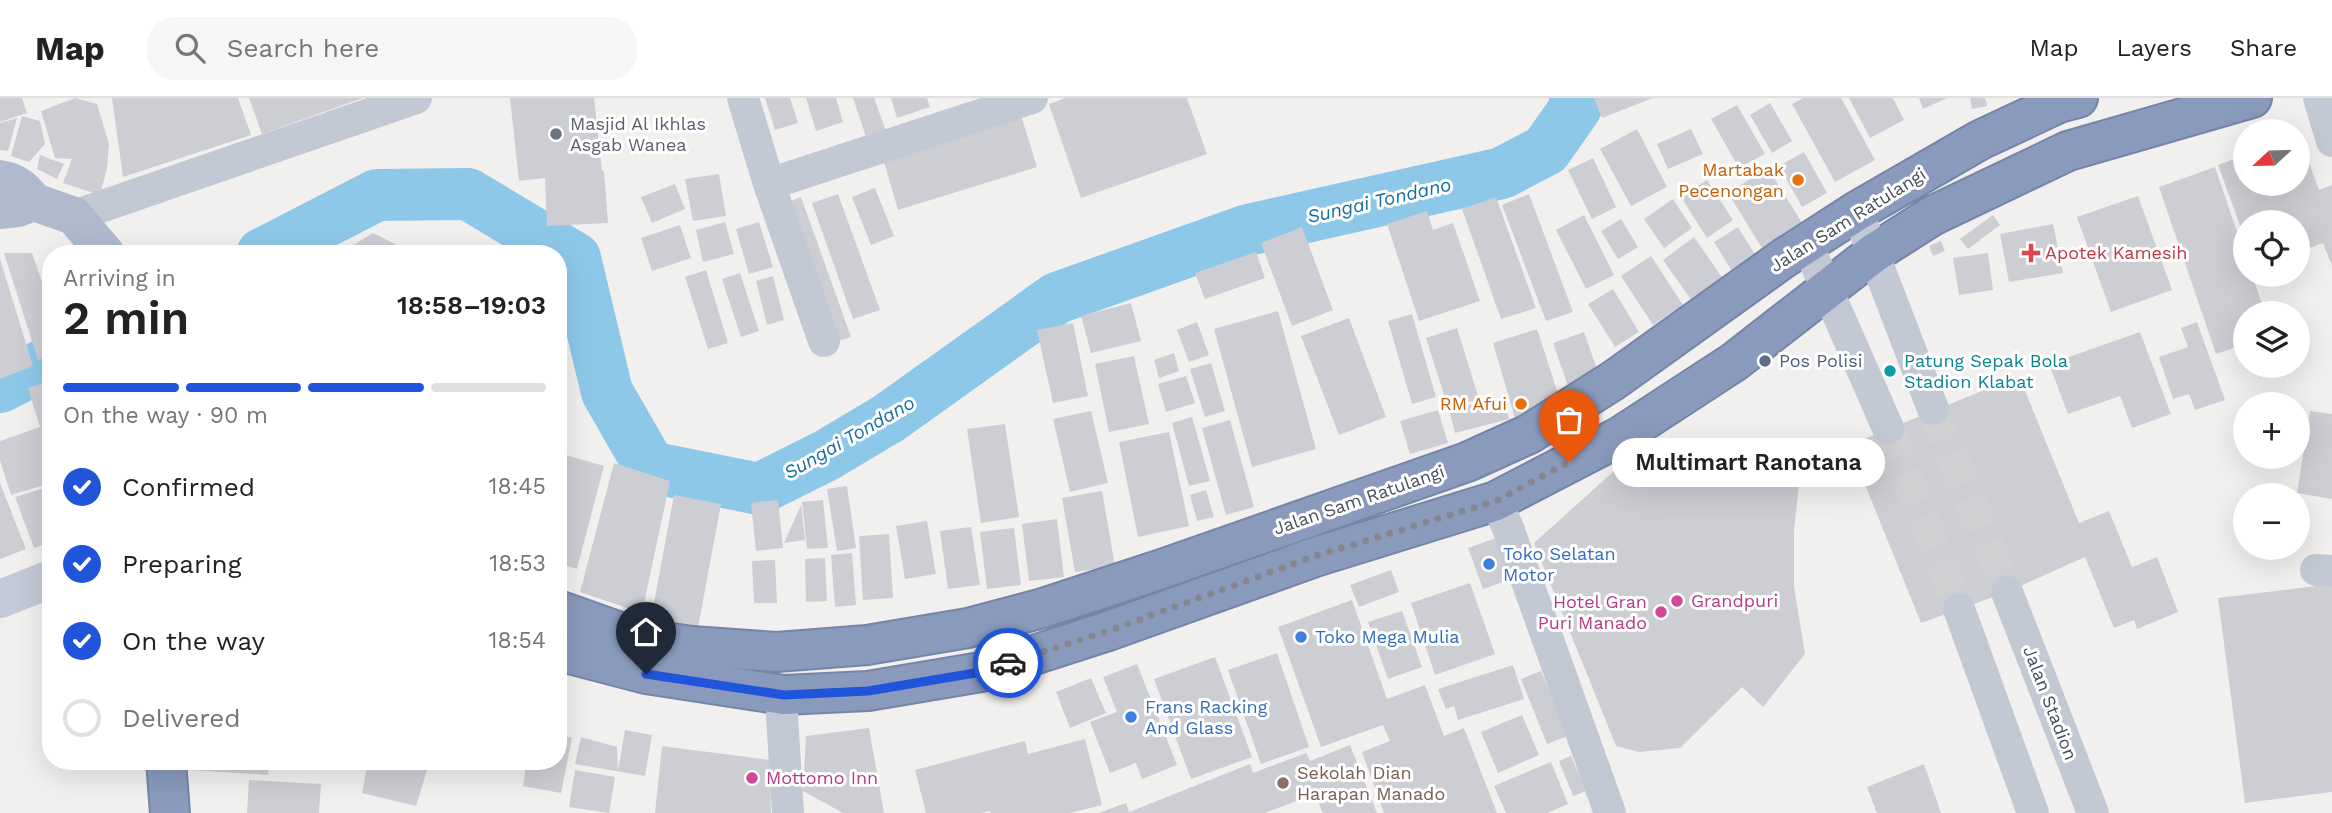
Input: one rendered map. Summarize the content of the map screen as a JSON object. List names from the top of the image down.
{
  "streets": {
    "highway": ["Jalan Sam Ratulangi"],
    "street": ["Jalan Stadion"]
  },
  "water": ["Sungai Tondano"],
  "places": {
    "other": [
      "Masjid Al Ikhlas Asgab Wanea",
      "Martabak Pecenongan",
      "Pos Polisi",
      "Patung Sepak Bola Stadion Klabat",
      "RM Afui",
      "Multimart Ranotana",
      "Toko Selatan Motor",
      "Grandpuri",
      "Hotel Gran Puri Manado",
      "Toko Mega Mulia",
      "Frans Racking And Glass",
      "Mottomo Inn",
      "Sekolah Dian Harapan Manado"
    ],
    "health": ["Apotek Kamesih"]
  },
  "north": "left",
  "page": {
    "header": "Map",
    "search": "Search here",
    "nav": ["Map", "Layers", "Share"],
    "map_buttons": ["+", "−"],
    "heading": ["2 min", "Arriving in", "18:58–19:03"],
    "bar": "On the way · 90 m",
    "bubble": "Multimart Ranotana",
    "list": [
      ["Confirmed", "18:45"],
      ["Preparing", "18:53"],
      ["On the way", "18:54"],
      "Delivered"
    ]
  }
}
